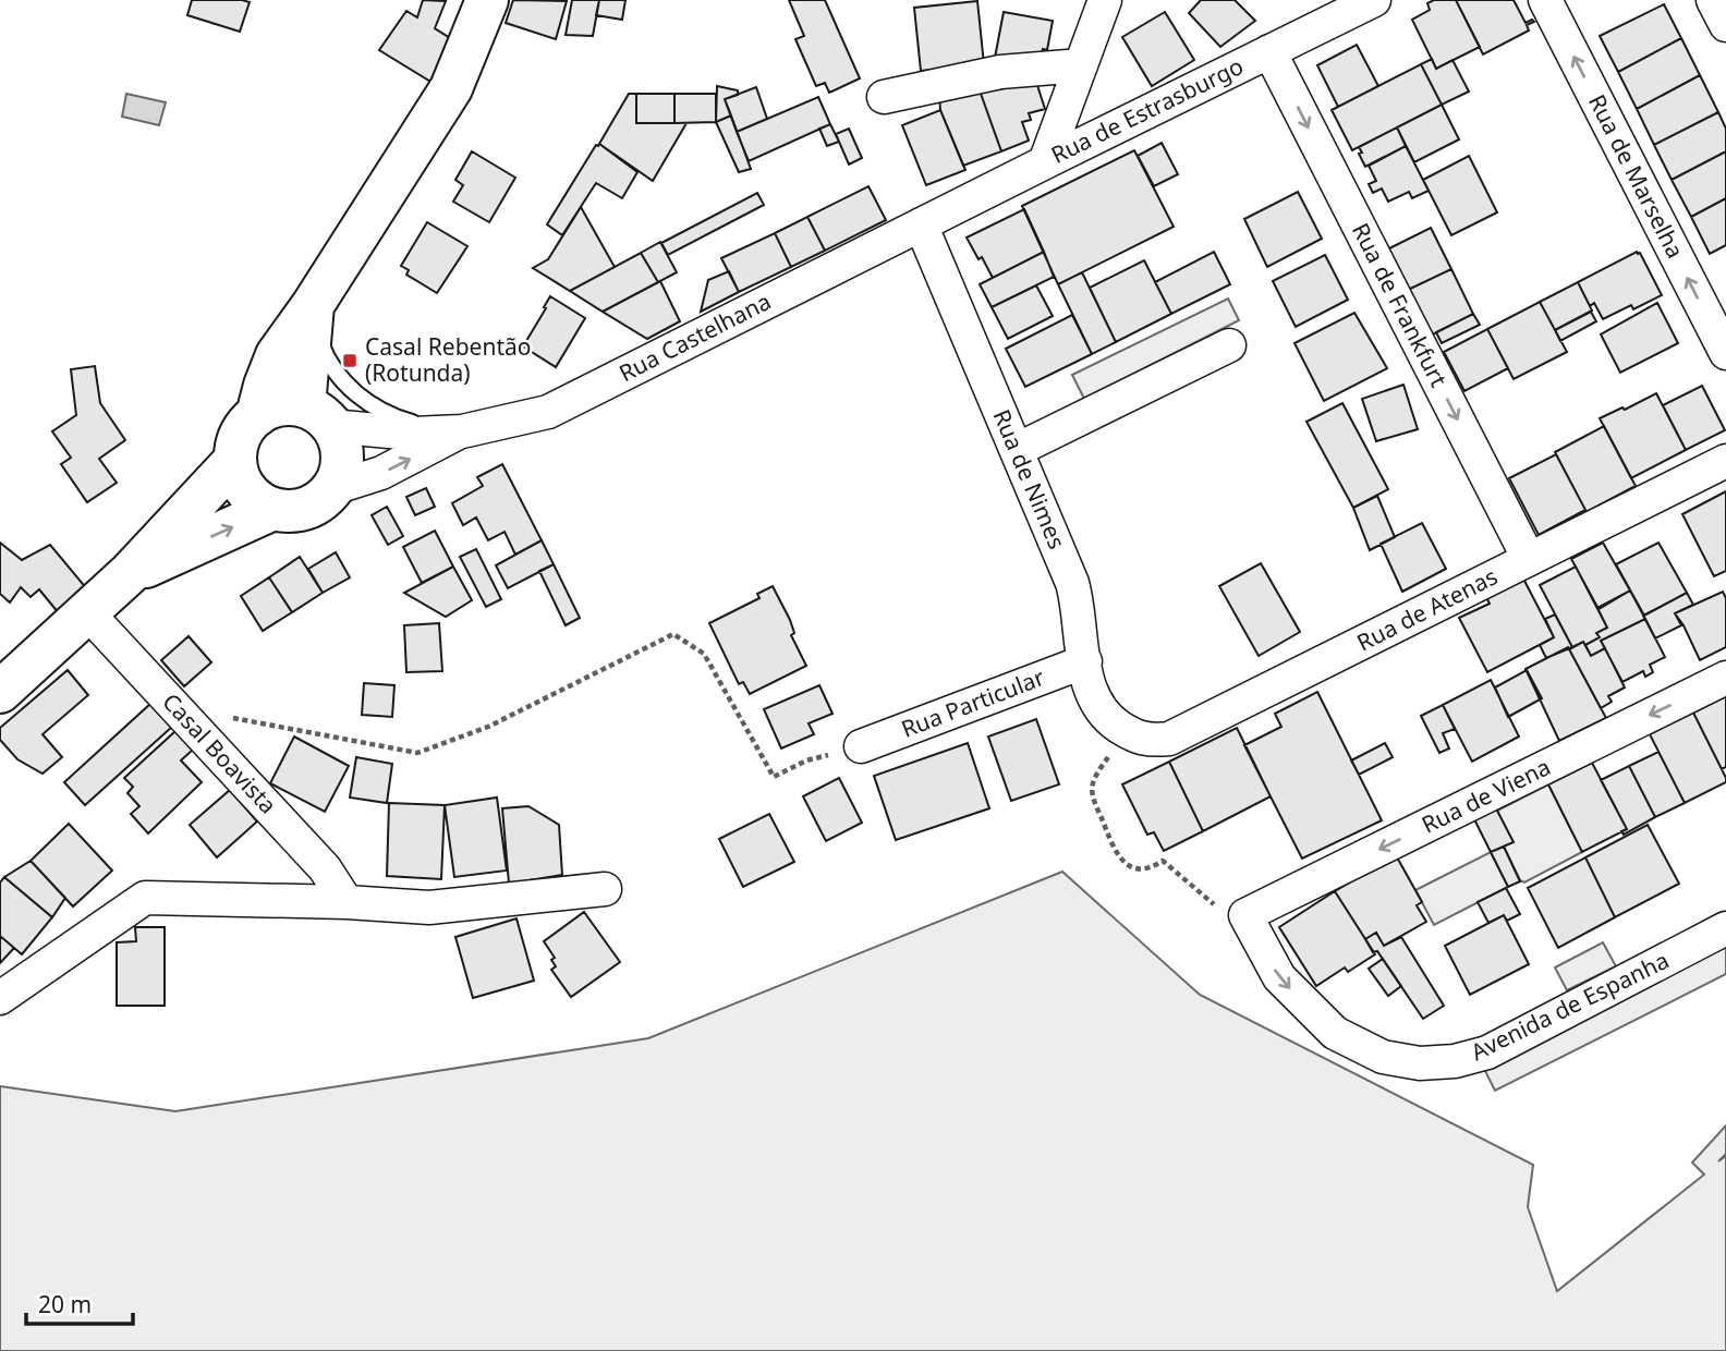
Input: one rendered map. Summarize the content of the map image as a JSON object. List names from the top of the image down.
{
  "streets": {
    "street": [
      "Rua de Estrasburgo",
      "Rua de Marselha",
      "Rua de Frankfurt",
      "Rua Castelhana",
      "Rua de Nimes",
      "Rua de Atenas",
      "Rua Particular",
      "Casal Boavista",
      "Rua de Viena",
      "Avenida de Espanha"
    ]
  },
  "crossings": [
    ["Rua de Estrasburgo", "Rua de Frankfurt"],
    ["Rua de Estrasburgo", "Rua Castelhana"],
    ["Rua de Estrasburgo", "Rua de Nimes"],
    ["Rua de Frankfurt", "Rua de Atenas"],
    ["Rua Castelhana", "Rua de Nimes"],
    ["Rua de Nimes", "Rua de Atenas"],
    ["Rua de Nimes", "Rua Particular"],
    ["Rua de Viena", "Avenida de Espanha"]
  ],
  "one_way": [
    "Rua de Marselha",
    "Rua de Frankfurt",
    "Rua de Viena",
    "Avenida de Espanha"
  ],
  "places": {
    "transit": ["Casal Rebentão (Rotunda)"]
  },
  "scale_bar": "20 m"
}
